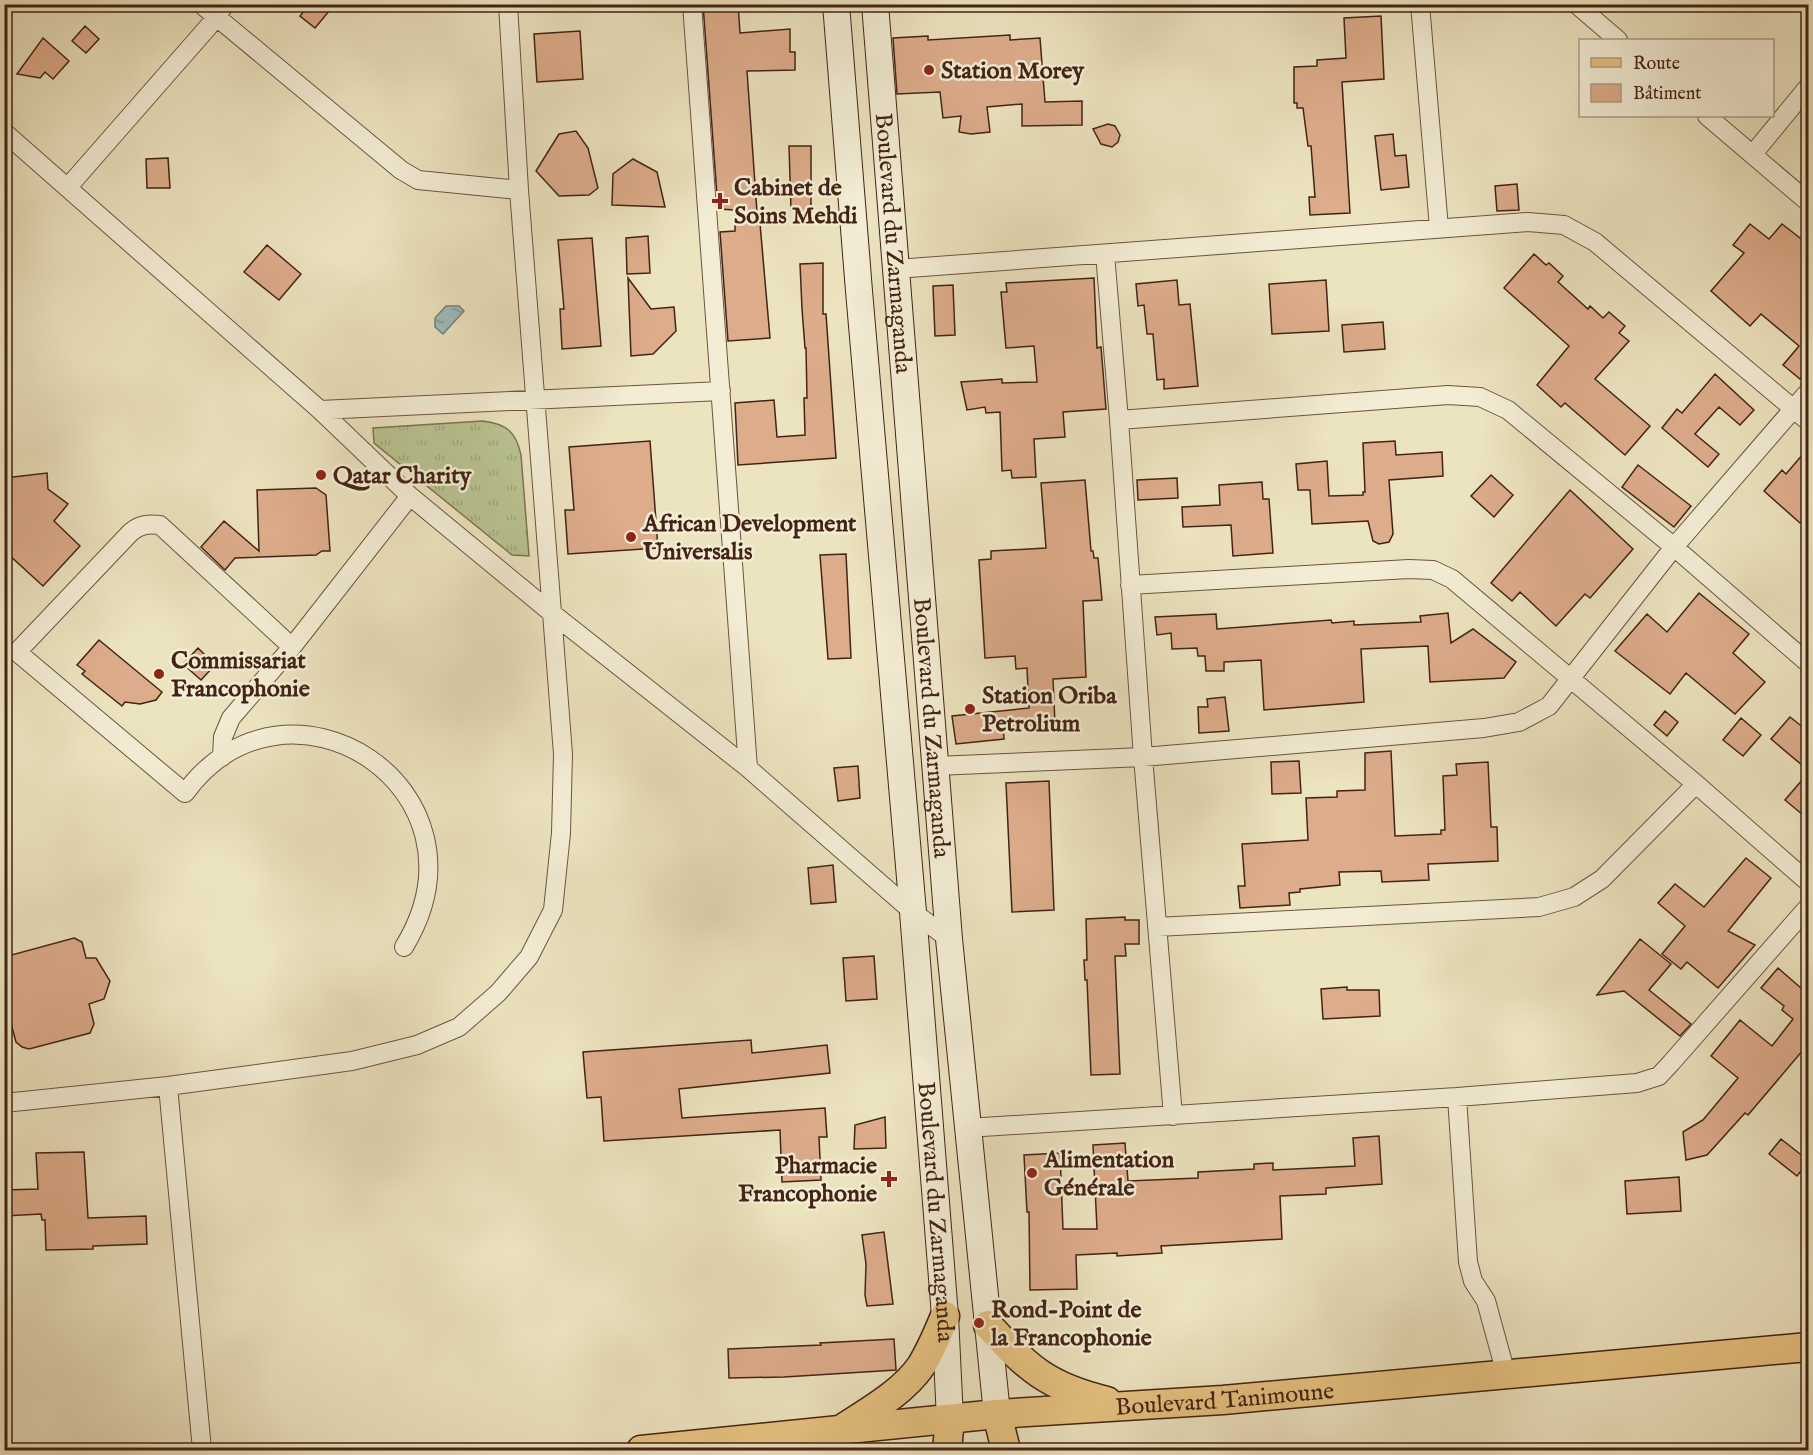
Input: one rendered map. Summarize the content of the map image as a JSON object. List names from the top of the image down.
{
  "streets": {
    "main road": ["Boulevard du Zarmaganda", "Boulevard Tanimoune"]
  },
  "crossings": [
    ["Boulevard du Zarmaganda", "Boulevard Tanimoune"]
  ],
  "places": {
    "other": [
      "Station Morey",
      "Qatar Charity",
      "African Development Universalis",
      "Commissariat Francophonie",
      "Station Oriba Petrolium",
      "Alimentation Générale",
      "Rond-Point de la Francophonie"
    ],
    "health": ["Cabinet de Soins Mehdi", "Pharmacie Francophonie"]
  },
  "legend": ["Route", "Bâtiment"]
}
